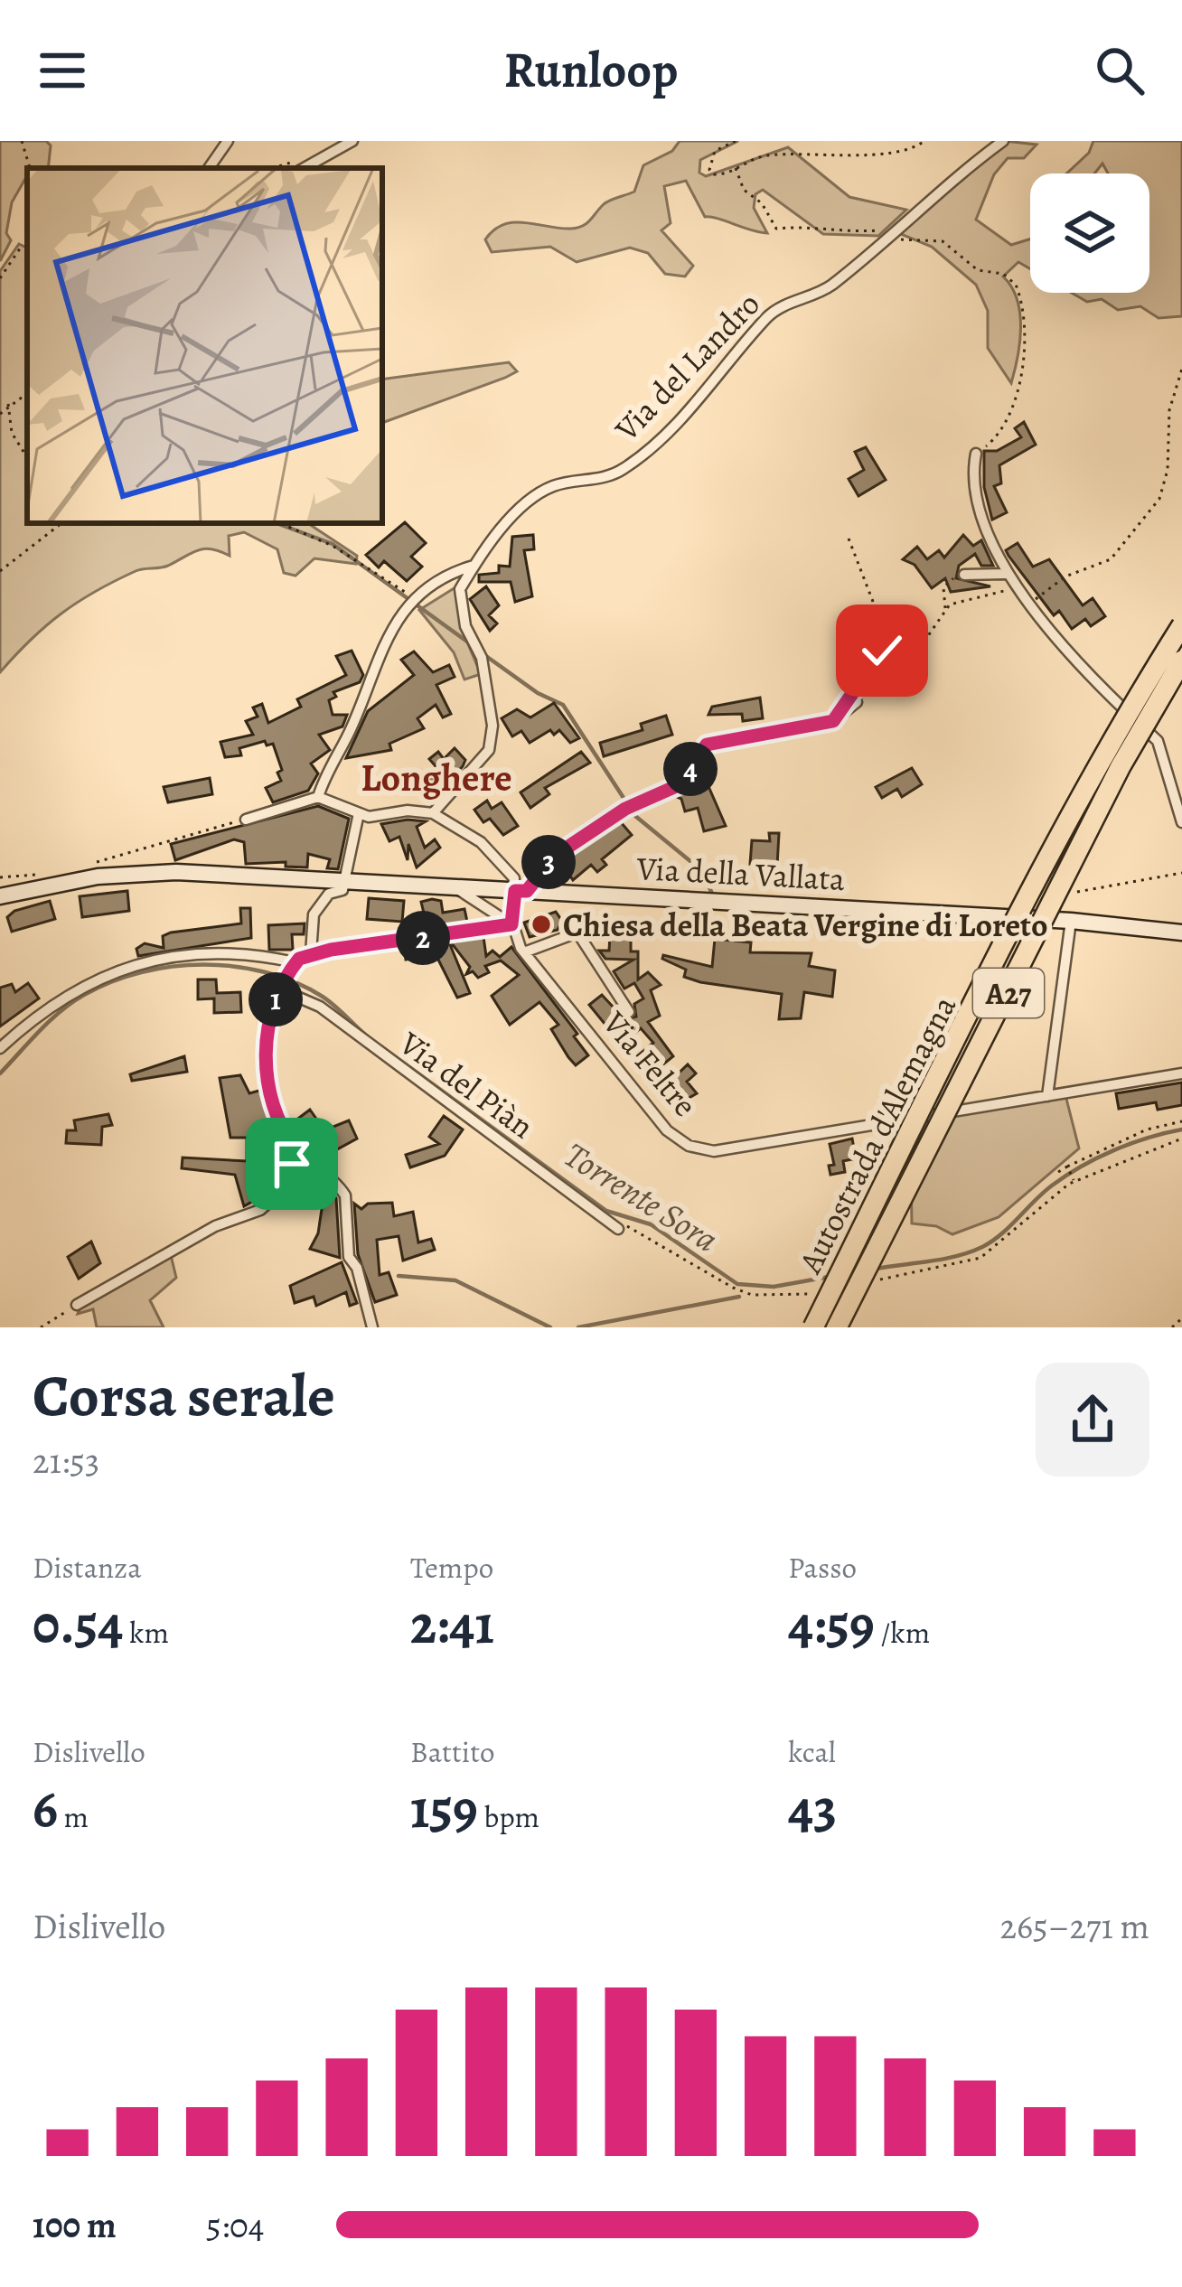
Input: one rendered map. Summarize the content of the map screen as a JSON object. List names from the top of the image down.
{
  "streets": {
    "highway": ["A27", "Autostrada d'Alemagna"],
    "main road": ["Via della Vallata"],
    "street": ["Via del Landro", "Via Feltre", "Via del Piàn"]
  },
  "districts": ["Longhere"],
  "water": ["Torrente Sora"],
  "places": ["Chiesa della Beata Vergine di Loreto"],
  "page": {
    "header": "Runloop",
    "pins": [
      "4",
      "3",
      "2",
      "1"
    ],
    "heading": ["Corsa serale", "21:53"],
    "stats": [
      ["Distanza", "0.54 km"],
      ["Tempo", "2:41"],
      ["Passo", "4:59 /km"],
      ["Dislivello", "6 m"],
      ["Battito", "159 bpm"],
      ["kcal", "43"]
    ],
    "chart": ["Dislivello", "265–271 m"],
    "list": [
      {
        "name": "100 m",
        "note": "5:04"
      }
    ]
  }
}
